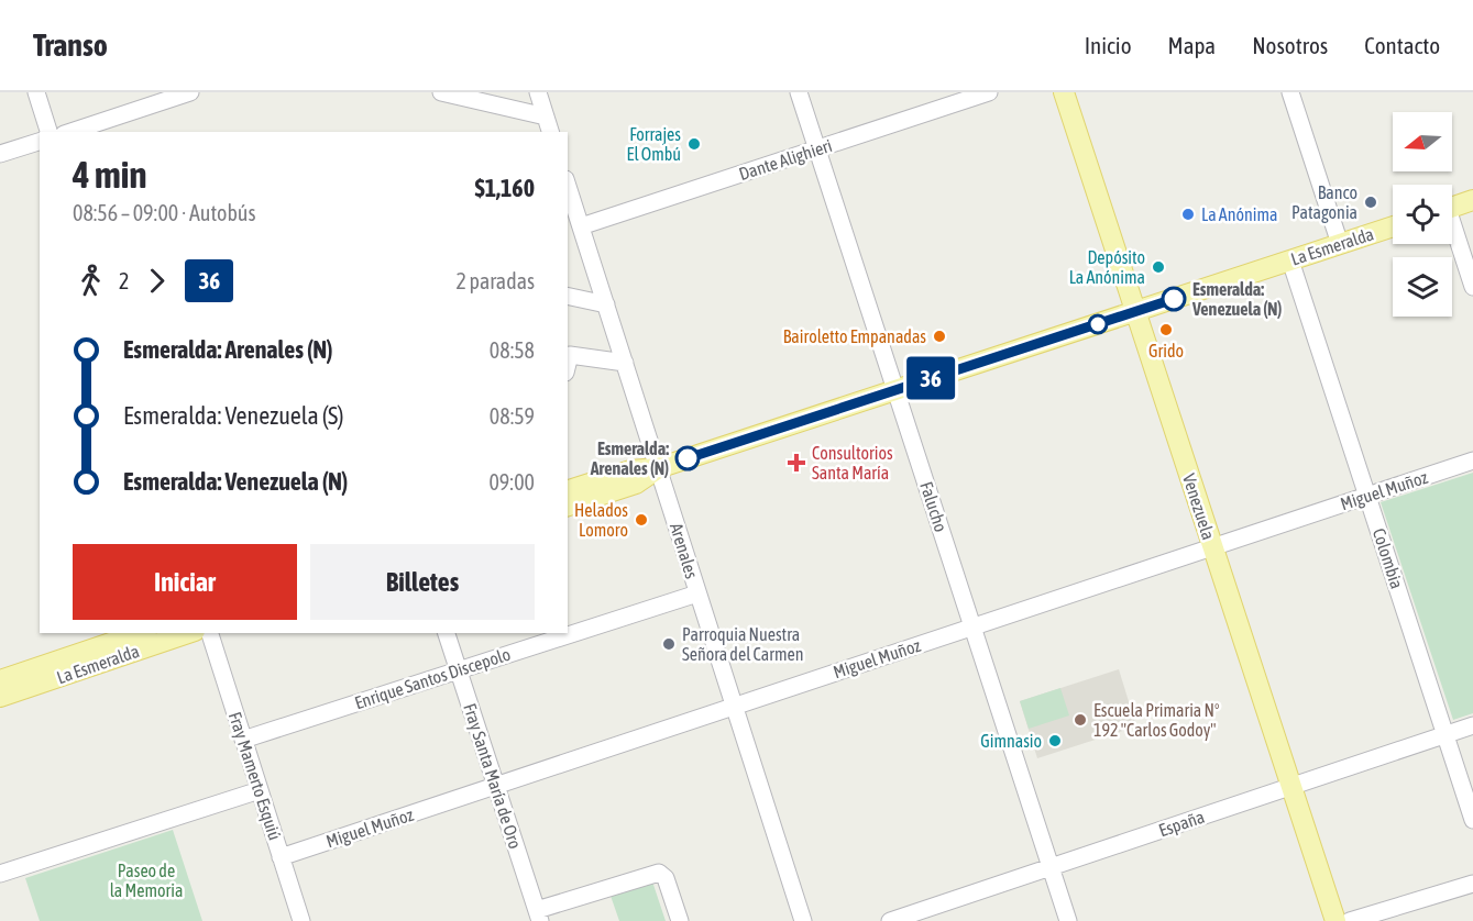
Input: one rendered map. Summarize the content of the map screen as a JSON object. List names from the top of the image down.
{
  "streets": {
    "main road": ["La Esmeralda", "Venezuela"],
    "street": [
      "Dante Alighieri",
      "Miguel Muñoz",
      "Falucho",
      "Arenales",
      "Colombia",
      "Enrique Santos Discepolo",
      "Fray Mamerto Esquiú",
      "Fray Santa María de Oro",
      "España"
    ]
  },
  "crossings": [
    ["Dante Alighieri", "Falucho"],
    ["Dante Alighieri", "Arenales"],
    ["La Esmeralda", "Falucho"],
    ["La Esmeralda", "Venezuela"],
    ["La Esmeralda", "Arenales"],
    ["La Esmeralda", "Colombia"],
    ["Miguel Muñoz", "Falucho"],
    ["Miguel Muñoz", "Venezuela"],
    ["Miguel Muñoz", "Arenales"],
    ["Miguel Muñoz", "Colombia"],
    ["Miguel Muñoz", "Fray Mamerto Esquiú"],
    ["Miguel Muñoz", "Fray Santa María de Oro"],
    ["Falucho", "España"],
    ["Venezuela", "España"],
    ["Arenales", "Enrique Santos Discepolo"],
    ["Colombia", "España"],
    ["Enrique Santos Discepolo", "Fray Mamerto Esquiú"],
    ["Enrique Santos Discepolo", "Fray Santa María de Oro"]
  ],
  "parks": ["Paseo de la Memoria"],
  "places": {
    "other": [
      "Forrajes El Ombú",
      "Banco Patagonia",
      "La Anónima",
      "Depósito La Anónima",
      "Esmeralda: Venezuela (N)",
      "Grido",
      "Bairoletto Empanadas",
      "Esmeralda: Arenales (N)",
      "Helados Lomoro",
      "Parroquia Nuestra Señora del Carmen",
      "Escuela Primaria N° 192 \"Carlos Godoy\"",
      "Gimnasio"
    ],
    "health": ["Consultorios Santa María"]
  },
  "lines": ["bus line 36"],
  "north": "left",
  "page": {
    "header": "Transo",
    "nav": [
      "Inicio",
      "Mapa",
      "Nosotros",
      "Contacto"
    ],
    "on_map": "36",
    "heading": ["4 min", "08:56 – 09:00 · Autobús", "$1,160"],
    "legs": ["2", "36", "2 paradas"],
    "list": [
      {
        "name": "Esmeralda: Arenales (N)",
        "value": "08:58"
      },
      {
        "name": "Esmeralda: Venezuela (S)",
        "value": "08:59"
      },
      {
        "name": "Esmeralda: Venezuela (N)",
        "value": "09:00"
      }
    ],
    "buttons": ["Iniciar", "Billetes"]
  }
}
